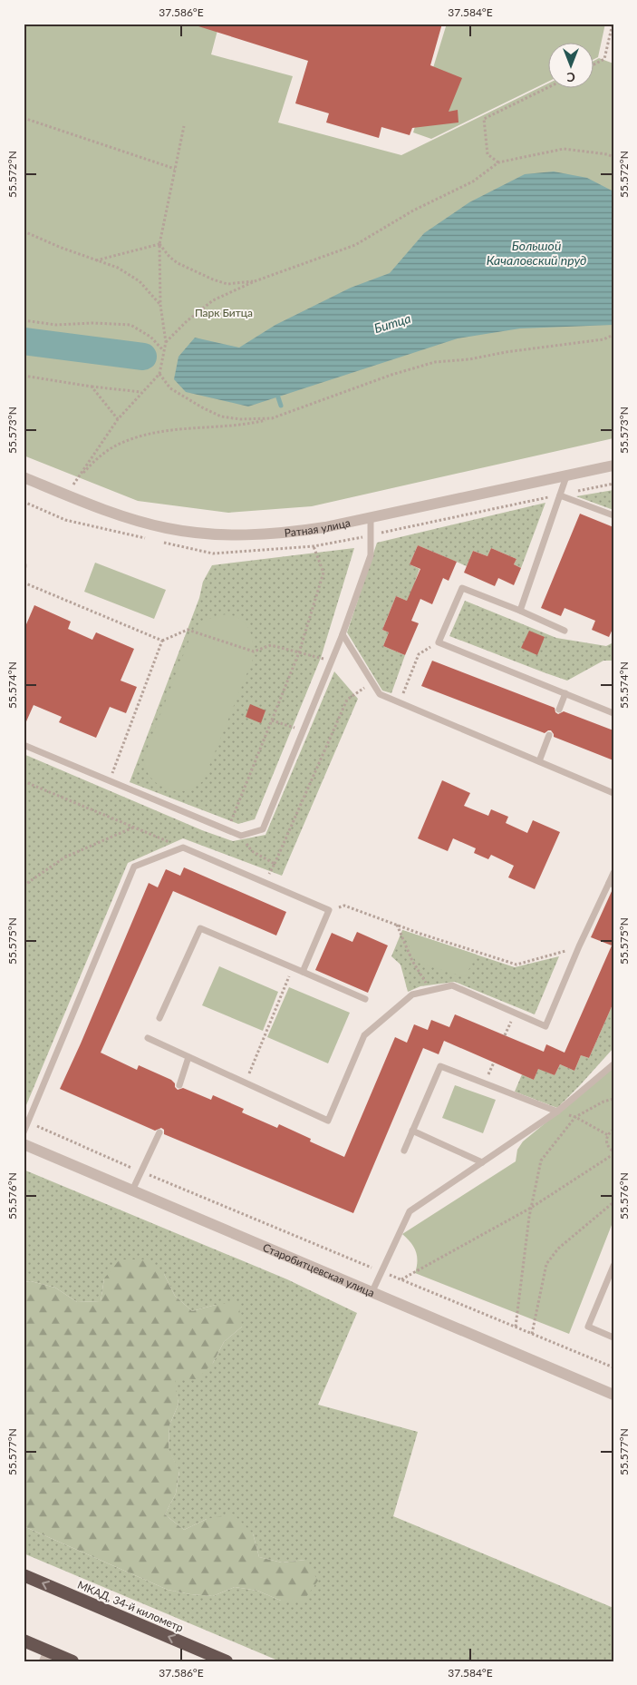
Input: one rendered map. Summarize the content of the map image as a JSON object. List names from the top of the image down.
{
  "streets": {
    "highway": ["МКАД, 34-й километр"],
    "street": ["Ратная улица", "Старобитцевская улица"]
  },
  "one_way": ["МКАД, 34-й километр"],
  "water": ["Большой Качаловский пруд", "Битца"],
  "parks": ["Парк Битца"],
  "north": "bottom",
  "coordinates": [
    "37.586°E",
    "37.584°E",
    "55.572°N",
    "55.573°N",
    "55.574°N",
    "55.575°N",
    "55.576°N",
    "55.577°N"
  ]
}
